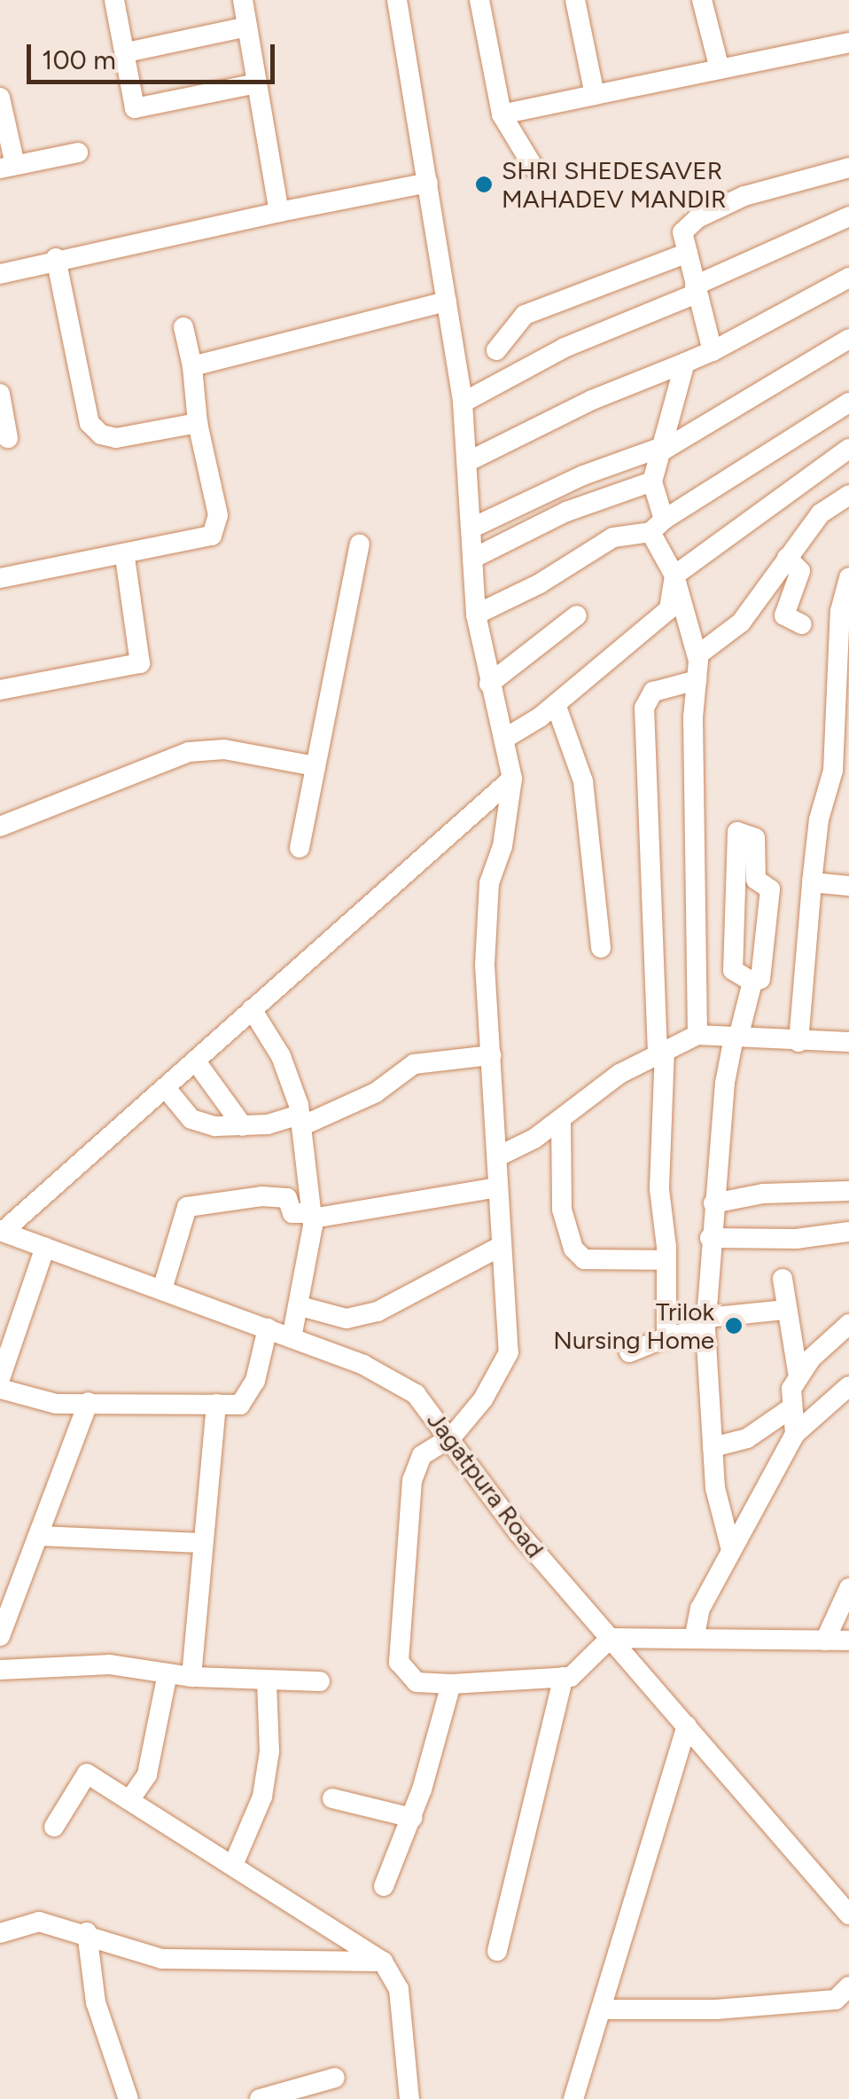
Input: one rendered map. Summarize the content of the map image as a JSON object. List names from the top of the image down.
{
  "streets": {
    "street": ["Jagatpura Road"]
  },
  "places": ["SHRI SHEDESAVER MAHADEV MANDIR", "Trilok Nursing Home"],
  "scale_bar": "100 m"
}
